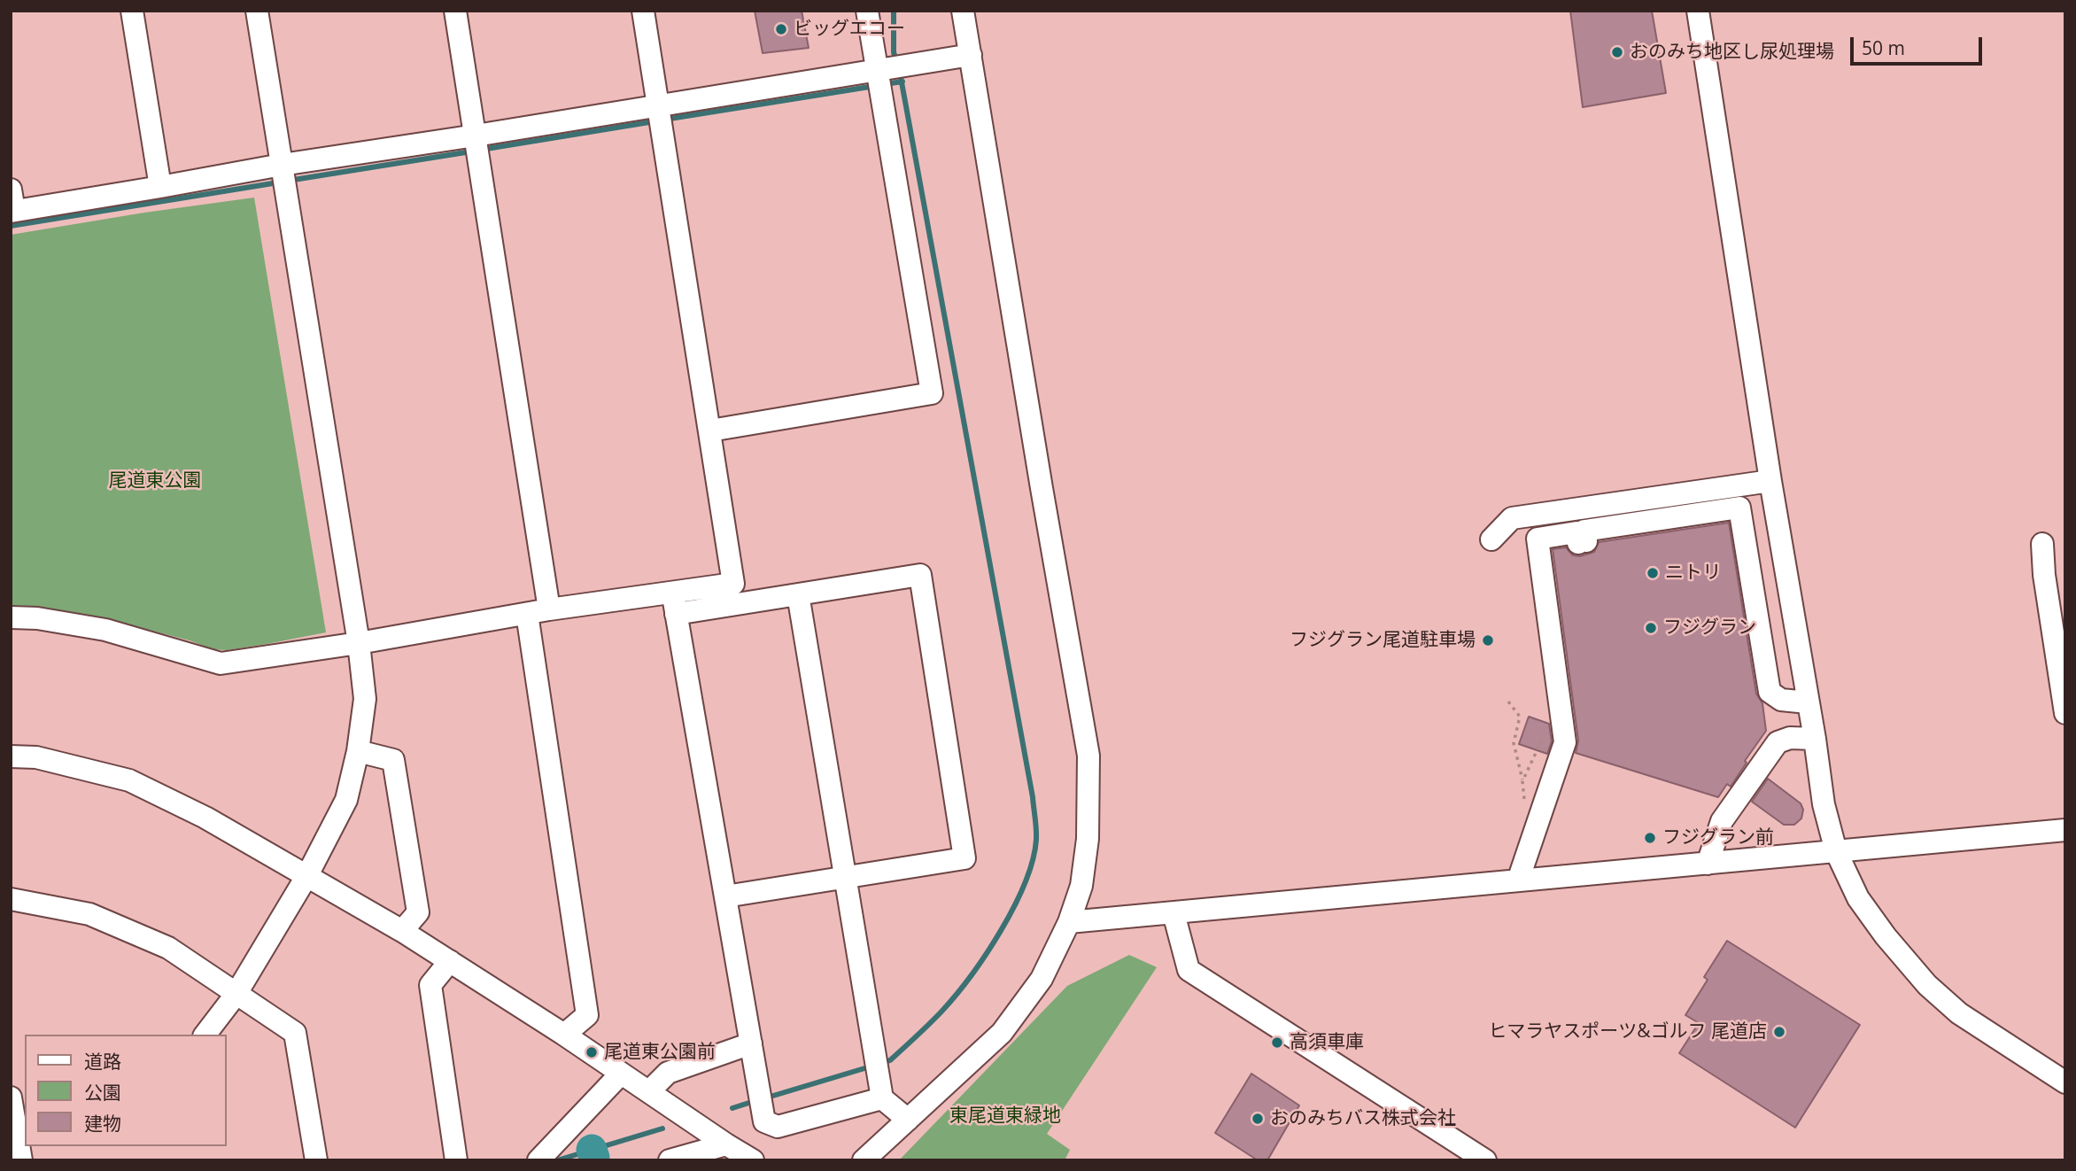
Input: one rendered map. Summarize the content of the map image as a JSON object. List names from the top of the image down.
{
  "parks": ["尾道東公園", "東尾道東緑地"],
  "places": [
    "ビッグエコー",
    "おのみち地区し尿処理場",
    "ニトリ",
    "フジグラン",
    "フジグラン尾道駐車場",
    "フジグラン前",
    "ヒマラヤスポーツ&ゴルフ 尾道店",
    "高須車庫",
    "尾道東公園前",
    "おのみちバス株式会社"
  ],
  "legend": ["道路", "公園", "建物"],
  "scale_bar": "50 m"
}
